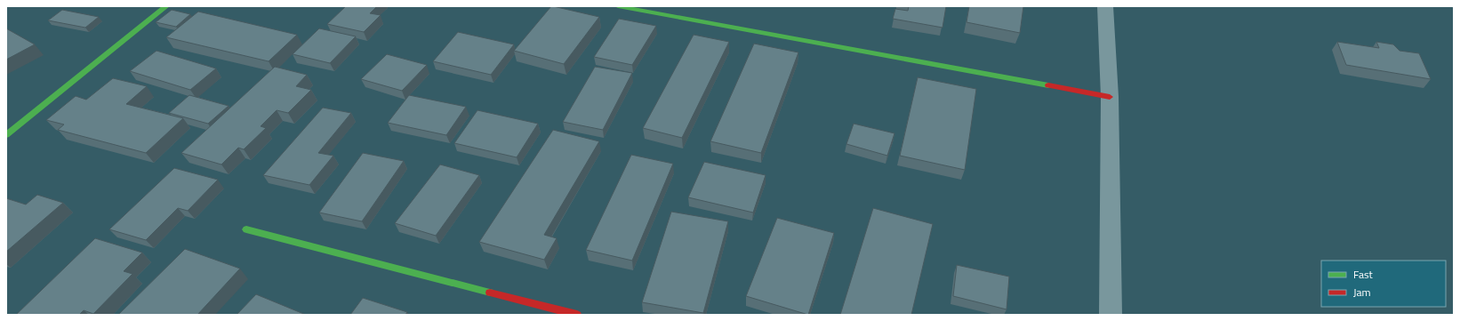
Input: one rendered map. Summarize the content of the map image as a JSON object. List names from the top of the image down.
{
  "legend": ["Fast", "Jam"]
}
